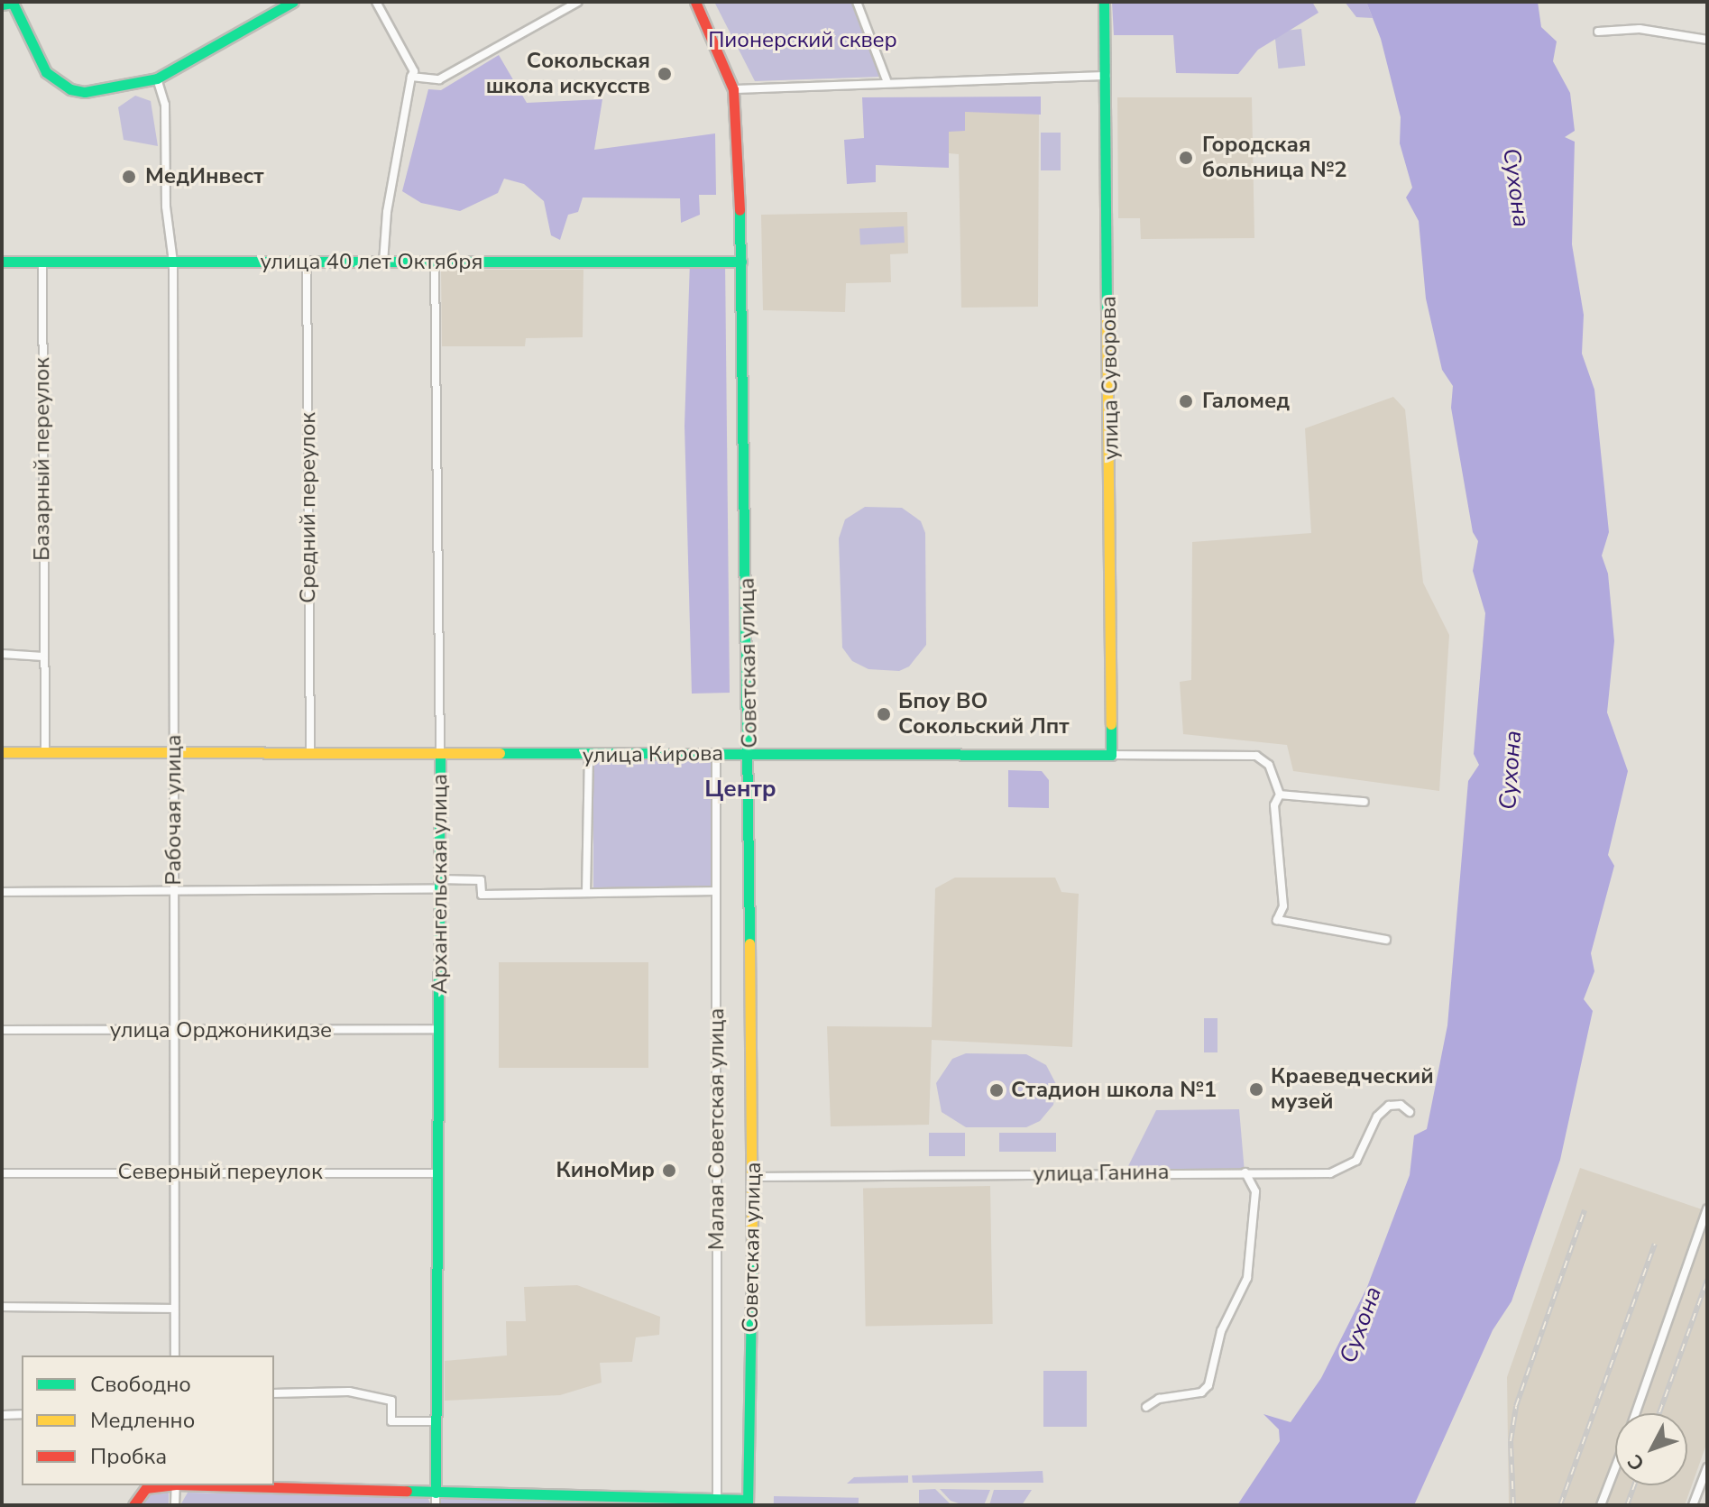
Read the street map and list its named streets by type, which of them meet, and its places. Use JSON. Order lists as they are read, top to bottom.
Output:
{
  "streets": {
    "street": [
      "улица 40 лет Октября",
      "улица Суворова",
      "Базарный переулок",
      "Средний переулок",
      "Советская улица",
      "улица Кирова",
      "Рабочая улица",
      "Архангельская улица",
      "улица Орджоникидзе",
      "Малая Советская улица",
      "Северный переулок",
      "улица Ганина"
    ]
  },
  "crossings": [
    ["улица 40 лет Октября", "Базарный переулок"],
    ["улица 40 лет Октября", "Средний переулок"],
    ["улица 40 лет Октября", "Советская улица"],
    ["улица 40 лет Октября", "Рабочая улица"],
    ["улица 40 лет Октября", "Архангельская улица"],
    ["улица Суворова", "улица Кирова"],
    ["Базарный переулок", "улица Кирова"],
    ["Средний переулок", "улица Кирова"],
    ["Советская улица", "улица Кирова"],
    ["Советская улица", "улица Ганина"],
    ["улица Кирова", "Рабочая улица"],
    ["улица Кирова", "Архангельская улица"],
    ["улица Кирова", "Малая Советская улица"],
    ["Рабочая улица", "улица Орджоникидзе"],
    ["Рабочая улица", "Северный переулок"],
    ["Архангельская улица", "улица Орджоникидзе"],
    ["Архангельская улица", "Северный переулок"]
  ],
  "districts": ["Центр"],
  "water": ["Сухона"],
  "parks": ["Пионерский сквер"],
  "places": [
    "Сокольская школа искусств",
    "Городская больница №2",
    "МедИнвест",
    "Галомед",
    "Бпоу ВО Сокольский Лпт",
    "Краеведческий музей",
    "Стадион школа №1",
    "КиноМир"
  ],
  "legend": ["Свободно", "Медленно", "Пробка"],
  "north": "bottom left"
}
